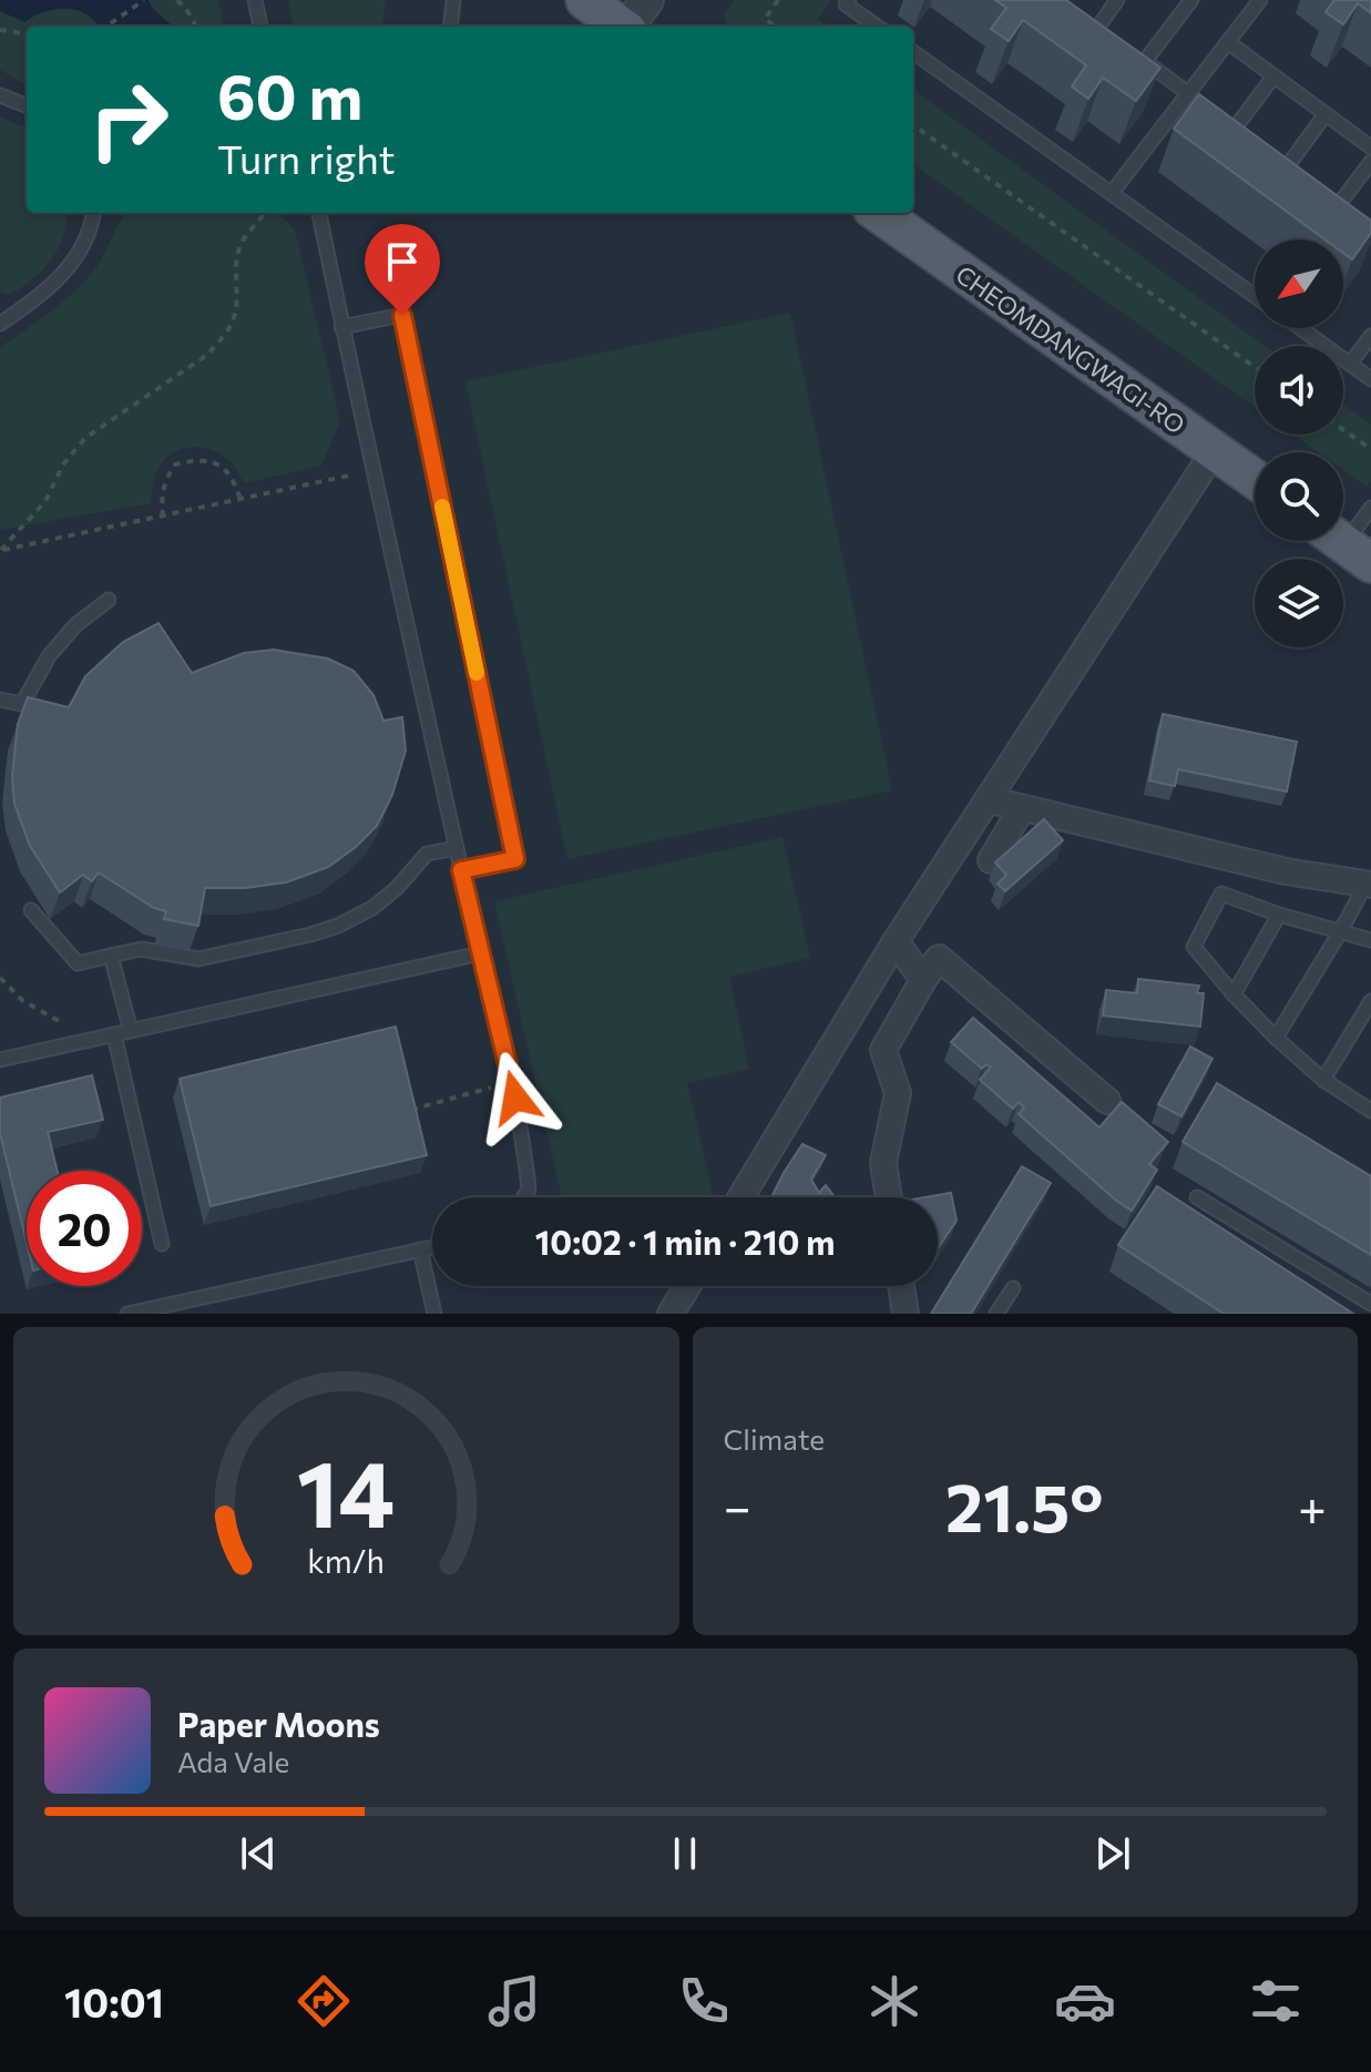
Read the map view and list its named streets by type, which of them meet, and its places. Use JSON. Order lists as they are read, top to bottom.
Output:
{
  "streets": {
    "main road": ["CHEOMDANGWAGI-RO"]
  },
  "north": "bottom left",
  "page": {
    "turn": ["60 m", "Turn right"],
    "limit": "20",
    "trip": "10:02 · 1 min · 210 m",
    "tile": "Climate",
    "heat": ["−", "21.5°", "+"],
    "song": ["Paper Moons", "Ada Vale"],
    "tabs": "10:01",
    "gauge": ["14", "km/h"]
  }
}
